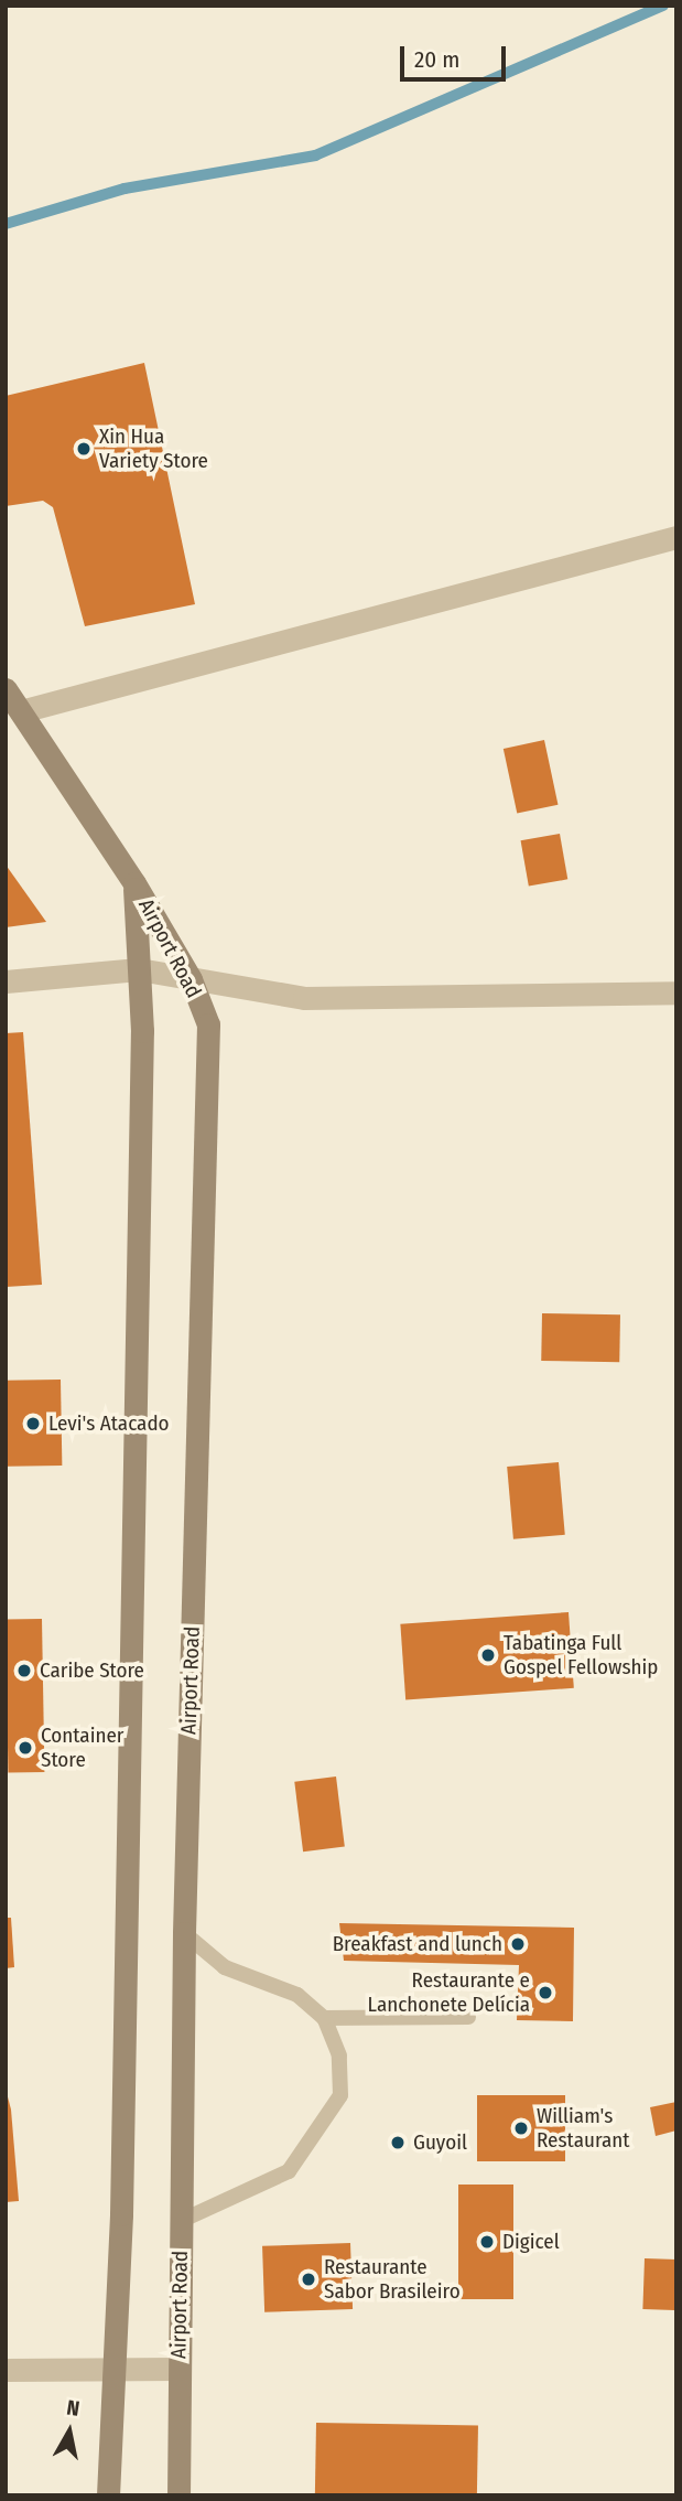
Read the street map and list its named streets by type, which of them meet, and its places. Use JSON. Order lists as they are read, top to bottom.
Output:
{
  "streets": {
    "street": ["Airport Road"]
  },
  "places": [
    "Xin Hua Variety Store",
    "Levi's Atacado",
    "Tabatinga Full Gospel Fellowship",
    "Caribe Store",
    "Container Store",
    "Breakfast and lunch",
    "Restaurante e Lanchonete Delícia",
    "William's Restaurant",
    "Guyoil",
    "Digicel",
    "Restaurante Sabor Brasileiro"
  ],
  "scale_bar": "20 m",
  "north": "top"
}
